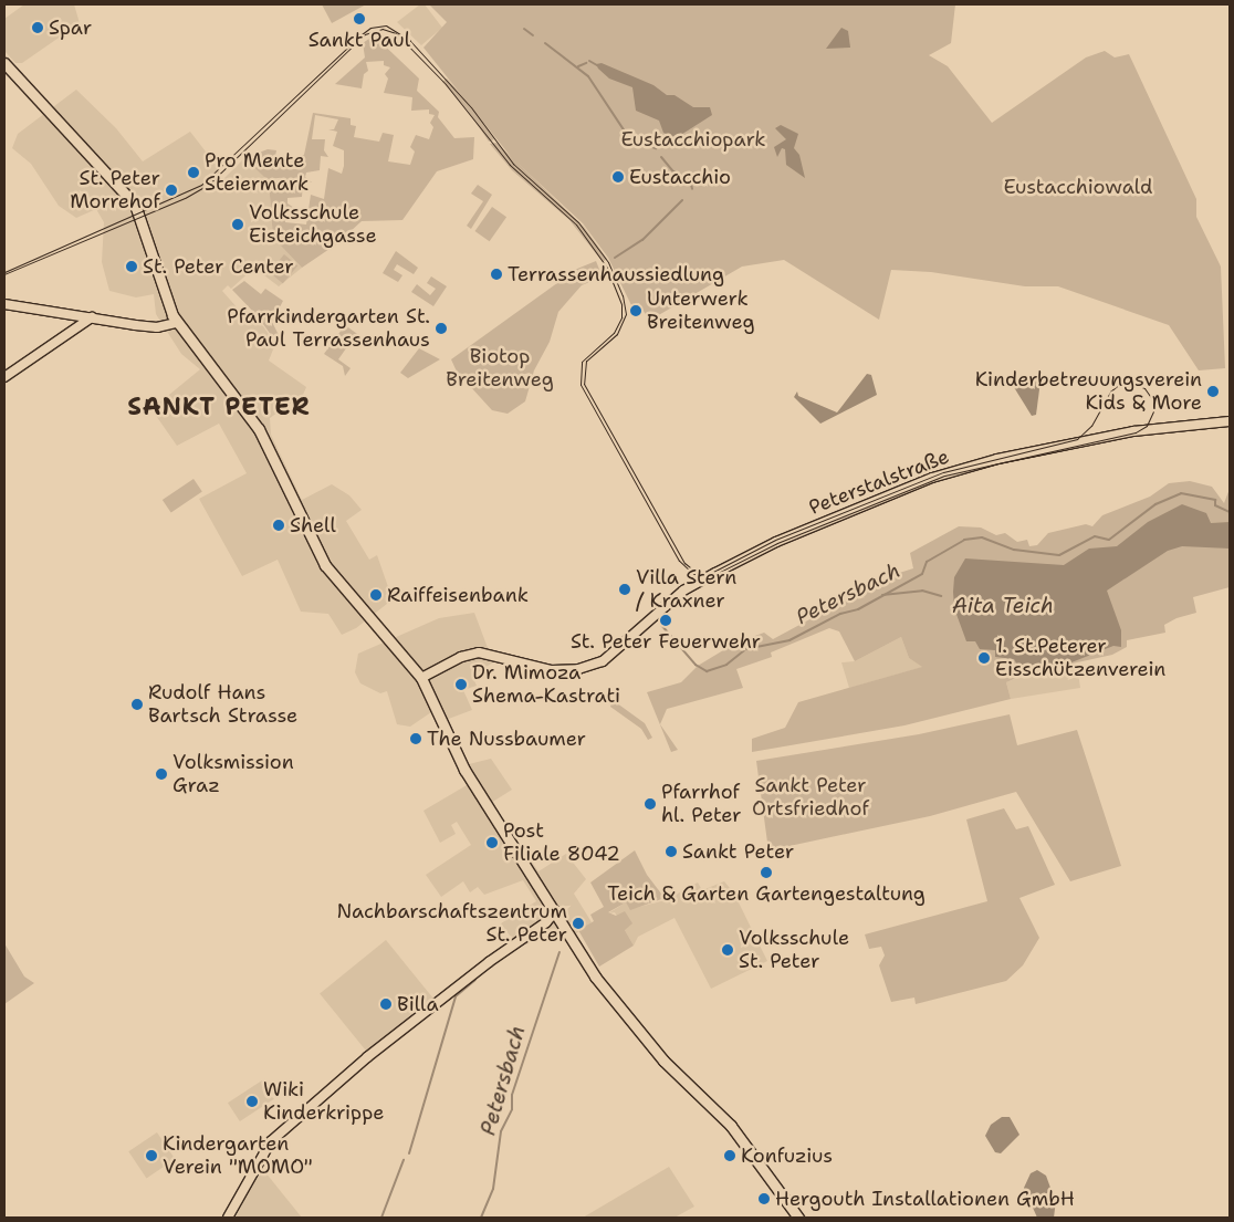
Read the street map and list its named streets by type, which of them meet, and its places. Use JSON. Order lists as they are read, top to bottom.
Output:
{
  "streets": {
    "street": ["Peterstalstraße"]
  },
  "districts": ["SANKT PETER"],
  "water": ["Petersbach", "Aita Teich"],
  "parks": [
    "Eustacchiopark",
    "Eustacchiowald",
    "Biotop Breitenweg",
    "Sankt Peter Ortsfriedhof"
  ],
  "places": [
    "Sankt Paul",
    "Spar",
    "Pro Mente Steiermark",
    "Eustacchio",
    "St. Peter Morrehof",
    "Volksschule Eisteichgasse",
    "St. Peter Center",
    "Terrassenhaussiedlung",
    "Unterwerk Breitenweg",
    "Pfarrkindergarten St. Paul Terrassenhaus",
    "Kinderbetreuungsverein Kids & More",
    "Shell",
    "Villa Stern / Kraxner",
    "Raiffeisenbank",
    "St. Peter Feuerwehr",
    "1. St.Peterer Eisschützenverein",
    "Dr. Mimoza Shema-Kastrati",
    "Rudolf Hans Bartsch Strasse",
    "The Nussbaumer",
    "Volksmission Graz",
    "Pfarrhof hl. Peter",
    "Post Filiale 8042",
    "Sankt Peter",
    "Teich & Garten Gartengestaltung",
    "Nachbarschaftszentrum St. Peter",
    "Volksschule St. Peter",
    "Billa",
    "Wiki Kinderkrippe",
    "Kindergarten Verein \"MOMO\"",
    "Konfuzius",
    "Hergouth Installationen GmbH"
  ]
}
